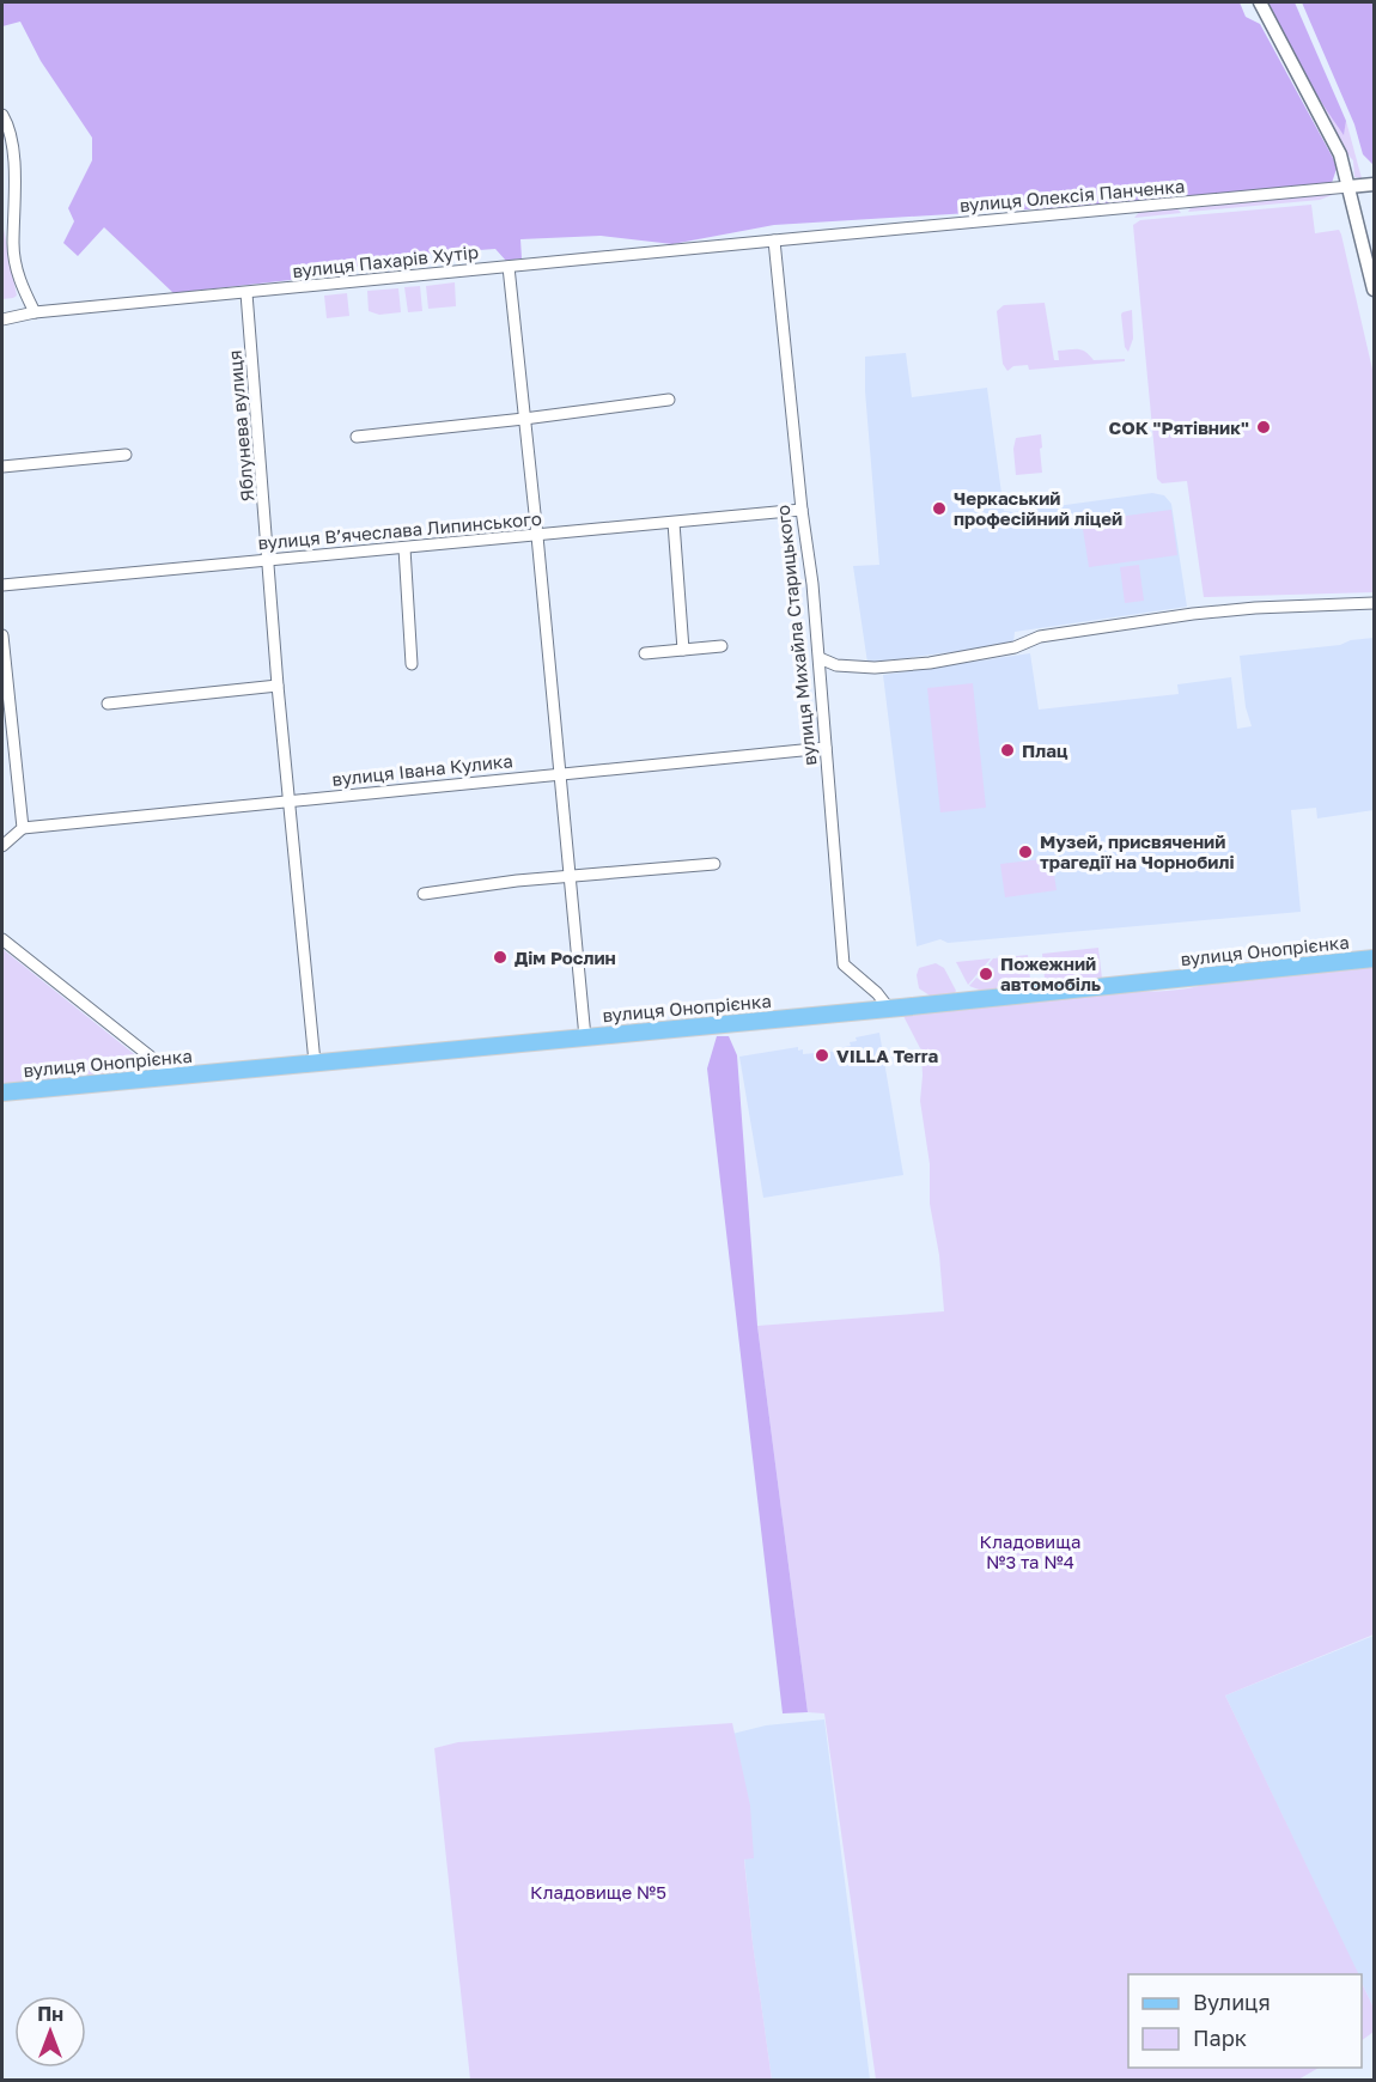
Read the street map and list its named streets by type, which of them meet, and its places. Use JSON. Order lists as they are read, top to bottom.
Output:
{
  "streets": {
    "main road": ["вулиця Онопрієнка"],
    "street": [
      "вулиця Олексія Панченка",
      "вулиця Пахарів Хутір",
      "Яблунева вулиця",
      "вулиця Вʼячеслава Липинського",
      "вулиця Михайла Старицького",
      "вулиця Івана Кулика"
    ]
  },
  "crossings": [
    ["вулиця Олексія Панченка", "вулиця Пахарів Хутір"],
    ["вулиця Олексія Панченка", "вулиця Михайла Старицького"],
    ["вулиця Пахарів Хутір", "Яблунева вулиця"],
    ["вулиця Пахарів Хутір", "вулиця Михайла Старицького"],
    ["Яблунева вулиця", "вулиця Вʼячеслава Липинського"],
    ["Яблунева вулиця", "вулиця Івана Кулика"],
    ["Яблунева вулиця", "вулиця Онопрієнка"],
    ["вулиця Вʼячеслава Липинського", "вулиця Михайла Старицького"],
    ["вулиця Михайла Старицького", "вулиця Івана Кулика"],
    ["вулиця Михайла Старицького", "вулиця Онопрієнка"]
  ],
  "parks": ["Кладовища №3 та №4", "Кладовище №5"],
  "places": [
    "СОК \"Рятівник\"",
    "Черкаський професійний ліцей",
    "Плац",
    "Музей, присвячений трагедії на Чорнобилі",
    "Дім Рослин",
    "Пожежний автомобіль",
    "VILLA Terra"
  ],
  "legend": ["Вулиця", "Парк"],
  "north": "top"
}
